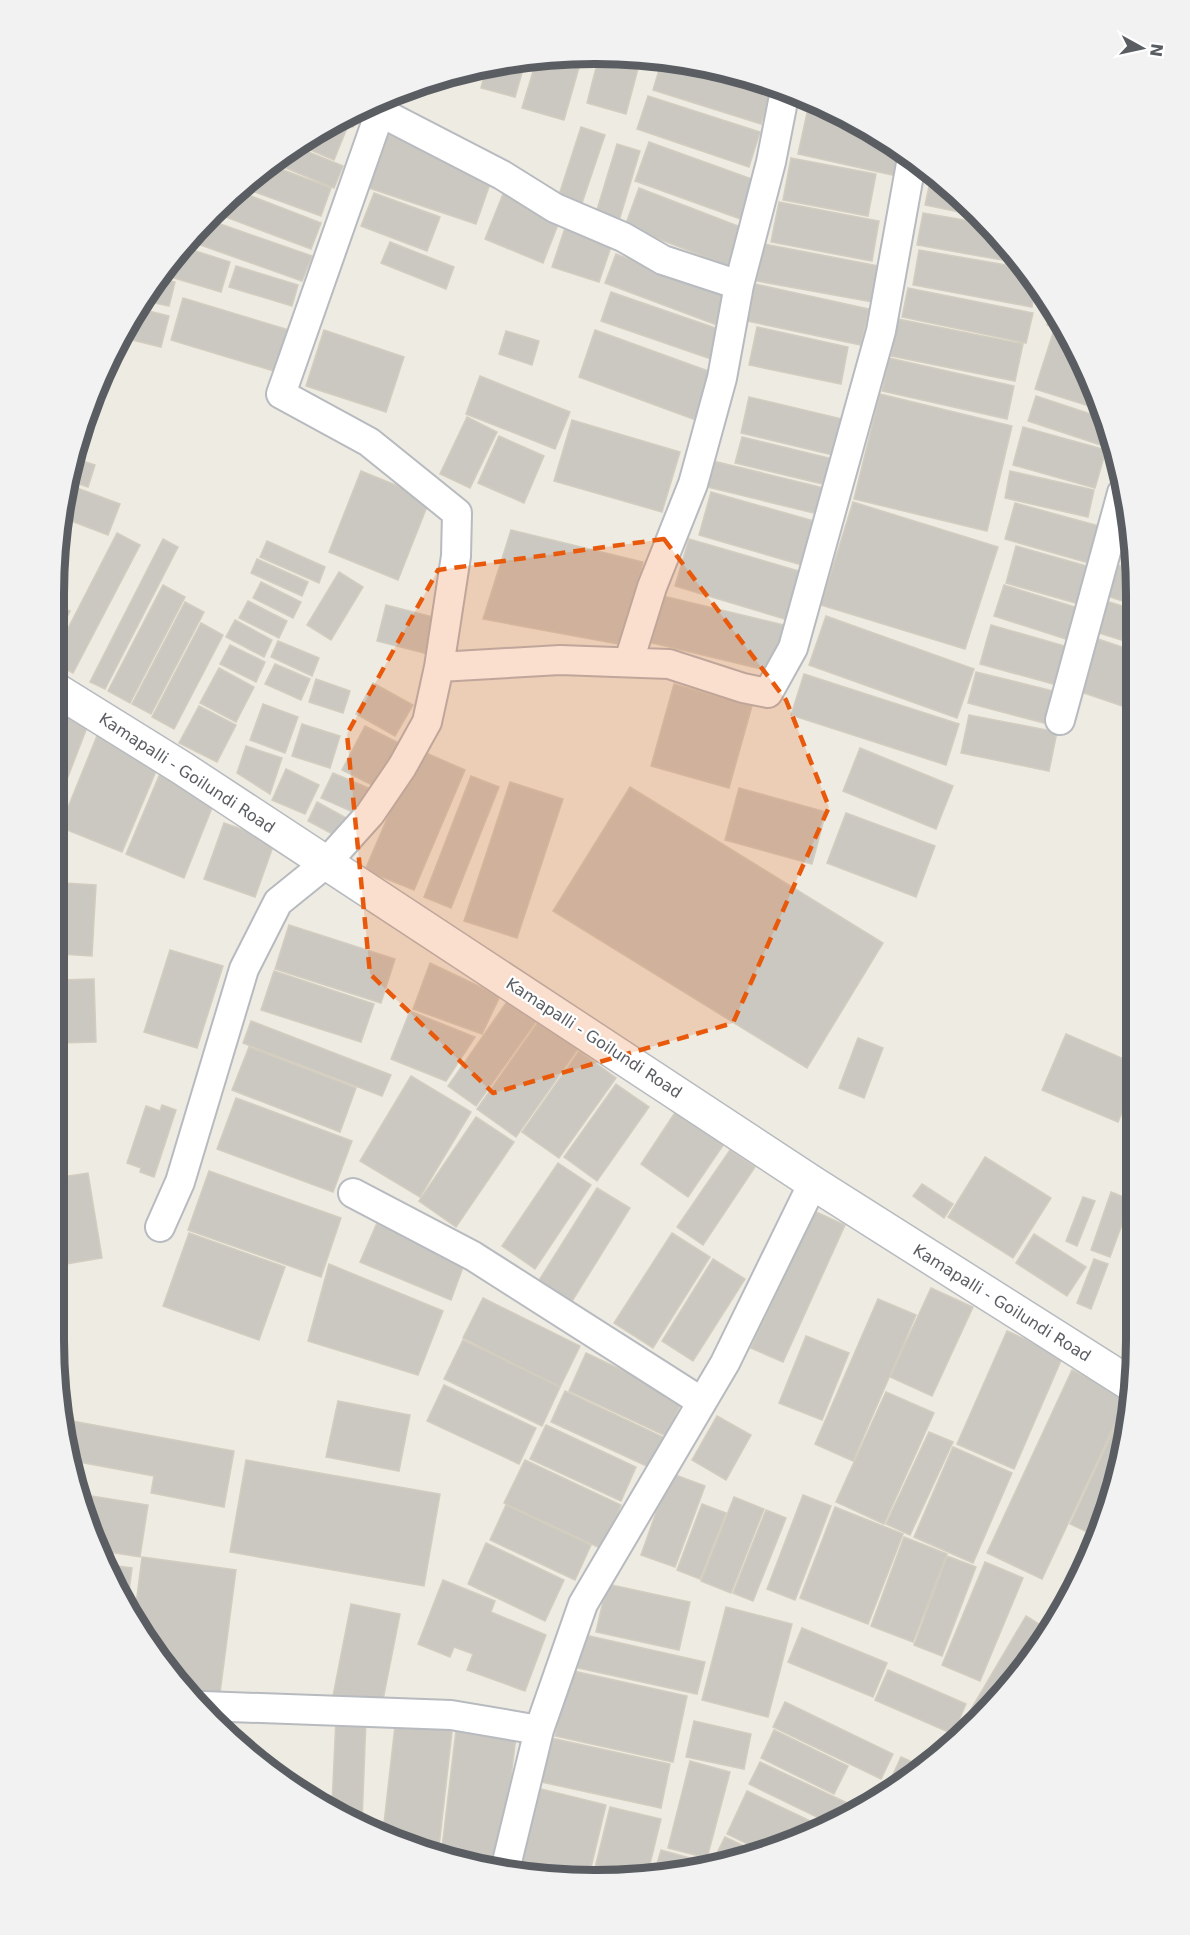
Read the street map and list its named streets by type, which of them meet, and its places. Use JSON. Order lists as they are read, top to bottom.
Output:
{
  "streets": {
    "street": ["Kamapalli - Goilundi Road"]
  },
  "north": "right"
}
